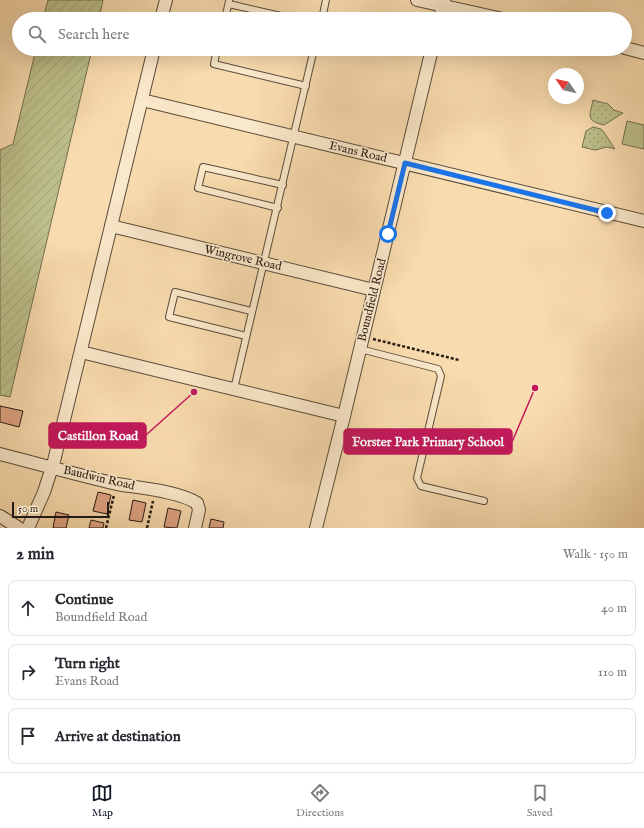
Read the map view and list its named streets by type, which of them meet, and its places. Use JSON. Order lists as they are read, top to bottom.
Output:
{
  "streets": {
    "street": [
      "Evans Road",
      "Wingrove Road",
      "Boundfield Road",
      "Baudwin Road"
    ]
  },
  "crossings": [
    ["Evans Road", "Boundfield Road"],
    ["Wingrove Road", "Boundfield Road"]
  ],
  "places": ["Forster Park Primary School", "Castillon Road"],
  "scale_bar": "50 m",
  "north": "top left",
  "page": {
    "search": "Search here",
    "scale": "50 m",
    "heading": ["2 min", "Walk · 150 m"],
    "list": [
      ["Continue", "Boundfield Road", "40 m"],
      ["Turn right", "Evans Road", "110 m"],
      "Arrive at destination"
    ],
    "nav": ["Map", "Directions", "Saved"]
  }
}
